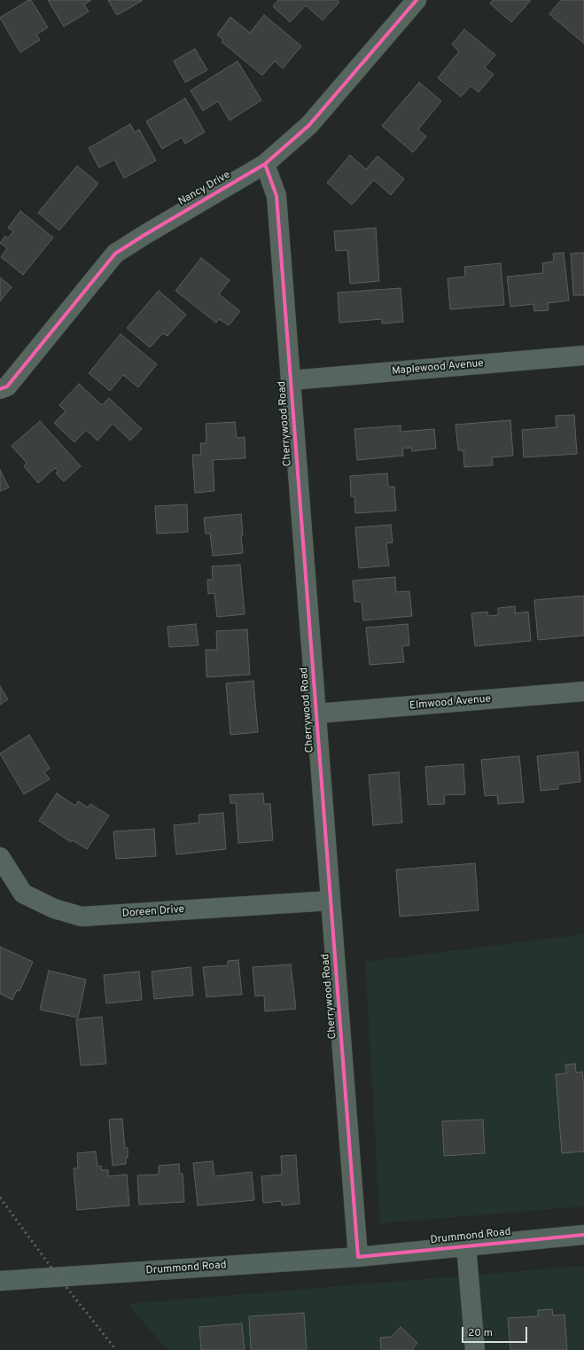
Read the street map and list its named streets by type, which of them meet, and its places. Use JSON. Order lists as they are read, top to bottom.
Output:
{
  "streets": {
    "main road": ["Drummond Road"],
    "street": [
      "Nancy Drive",
      "Maplewood Avenue",
      "Cherrywood Road",
      "Elmwood Avenue",
      "Doreen Drive"
    ]
  },
  "crossings": [
    ["Nancy Drive", "Cherrywood Road"],
    ["Maplewood Avenue", "Cherrywood Road"],
    ["Cherrywood Road", "Elmwood Avenue"],
    ["Cherrywood Road", "Doreen Drive"],
    ["Cherrywood Road", "Drummond Road"]
  ],
  "scale_bar": "20 m"
}
